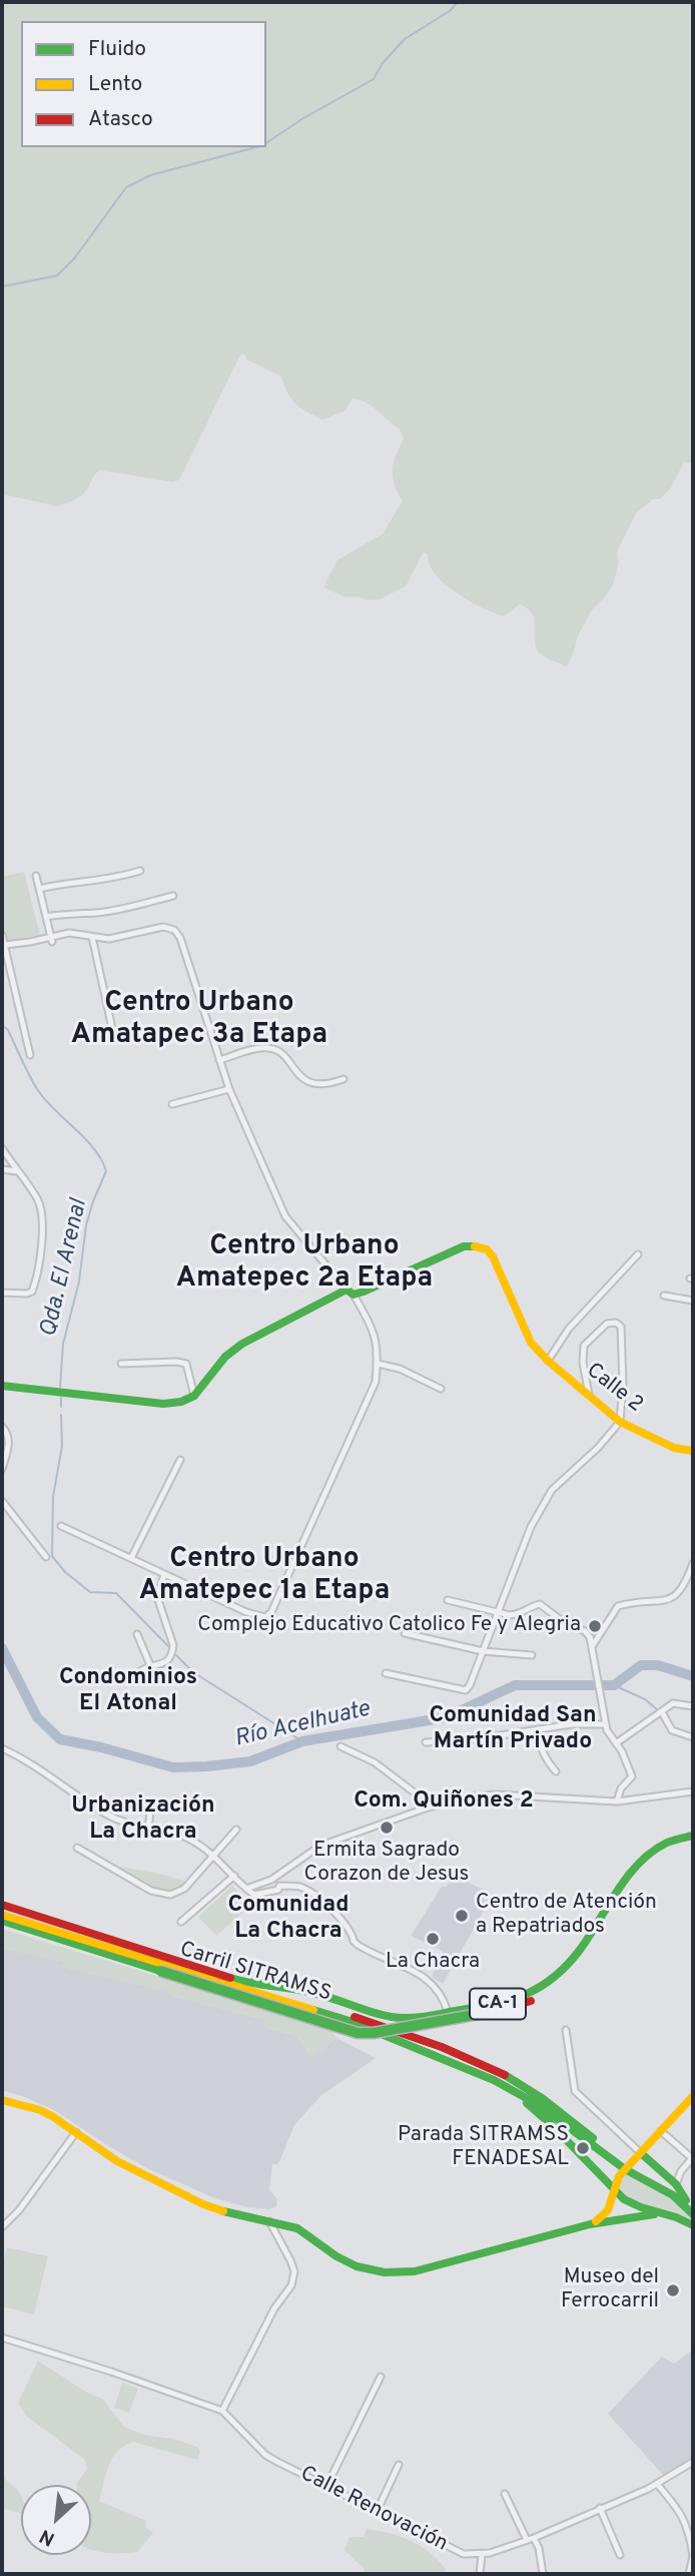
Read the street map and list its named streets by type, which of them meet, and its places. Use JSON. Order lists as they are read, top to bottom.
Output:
{
  "streets": {
    "main road": ["Calle 2", "Carril SITRAMSS", "CA-1"],
    "street": ["Calle Renovación"]
  },
  "districts": [
    "Centro Urbano Amatapec 3a Etapa",
    "Centro Urbano Amatepec 2a Etapa",
    "Centro Urbano Amatepec 1a Etapa",
    "Condominios El Atonal",
    "Comunidad San Martín Privado",
    "Com. Quiñones 2",
    "Urbanización La Chacra",
    "Comunidad La Chacra"
  ],
  "water": ["Qda. El Arenal", "Río Acelhuate"],
  "places": [
    "Complejo Educativo Catolico Fe y Alegria",
    "Ermita Sagrado Corazon de Jesus",
    "Centro de Atención a Repatriados",
    "La Chacra",
    "Parada SITRAMSS FENADESAL",
    "Museo del Ferrocarril"
  ],
  "legend": ["Fluido", "Lento", "Atasco"],
  "north": "bottom left"
}
